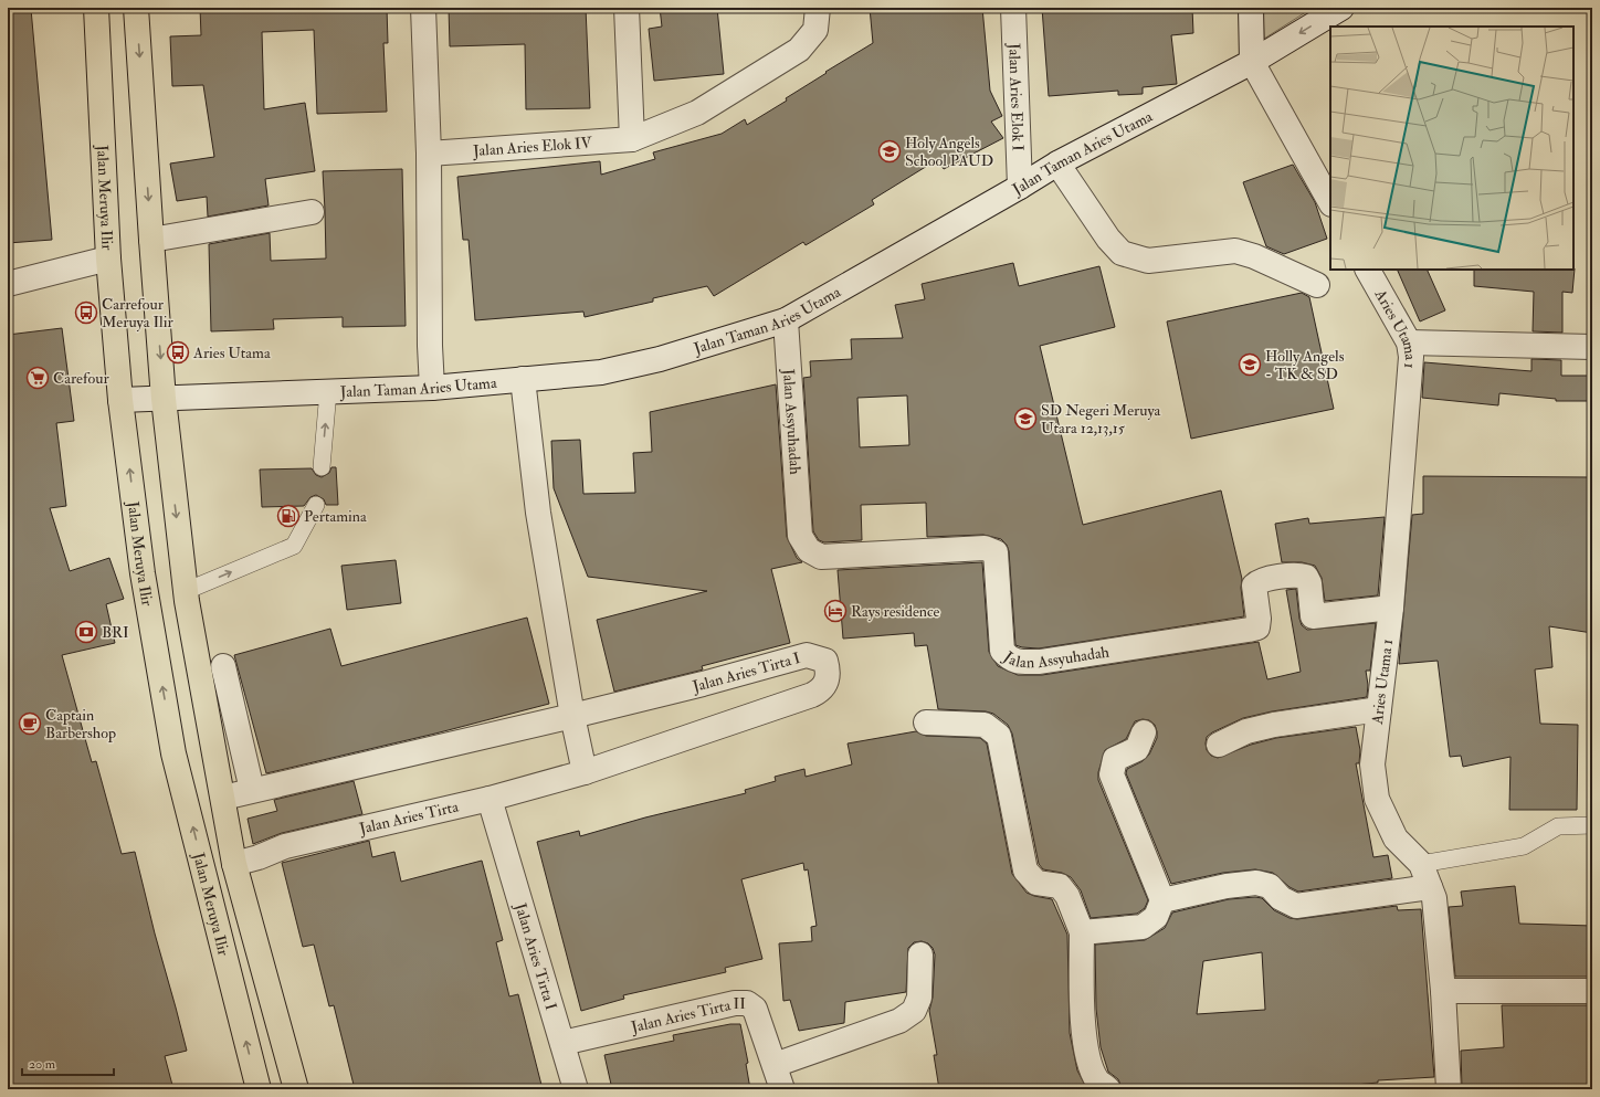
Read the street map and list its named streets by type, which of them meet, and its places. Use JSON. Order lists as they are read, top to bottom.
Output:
{
  "streets": {
    "main road": ["Jalan Meruya Ilir"],
    "street": [
      "Jalan Aries Elok I",
      "Jalan Aries Elok IV",
      "Jalan Taman Aries Utama",
      "Aries Utama 1",
      "Jalan Assyuhadah",
      "Jalan Aries Tirta I",
      "Jalan Aries Tirta",
      "Jalan Aries Tirta II"
    ]
  },
  "crossings": [
    ["Jalan Aries Elok I", "Jalan Taman Aries Utama"],
    ["Jalan Taman Aries Utama", "Jalan Meruya Ilir"],
    ["Jalan Taman Aries Utama", "Jalan Assyuhadah"],
    ["Jalan Meruya Ilir", "Jalan Aries Tirta"],
    ["Aries Utama 1", "Jalan Assyuhadah"],
    ["Jalan Aries Tirta I", "Jalan Aries Tirta"],
    ["Jalan Aries Tirta I", "Jalan Aries Tirta II"]
  ],
  "places": {
    "school or university": ["Holy Angels School PAUD", "Holly Angels - TK & SD", "SD Negeri Meruya Utara 12,13,15"],
    "bus stop": ["Carrefour Meruya Ilir", "Aries Utama"],
    "supermarket": ["Carefour"],
    "fuel station": ["Pertamina"],
    "hotel": ["Rays residence"],
    "bank": ["BRI"],
    "cafe": ["Captain Barbershop"]
  },
  "scale_bar": "20 m"
}
